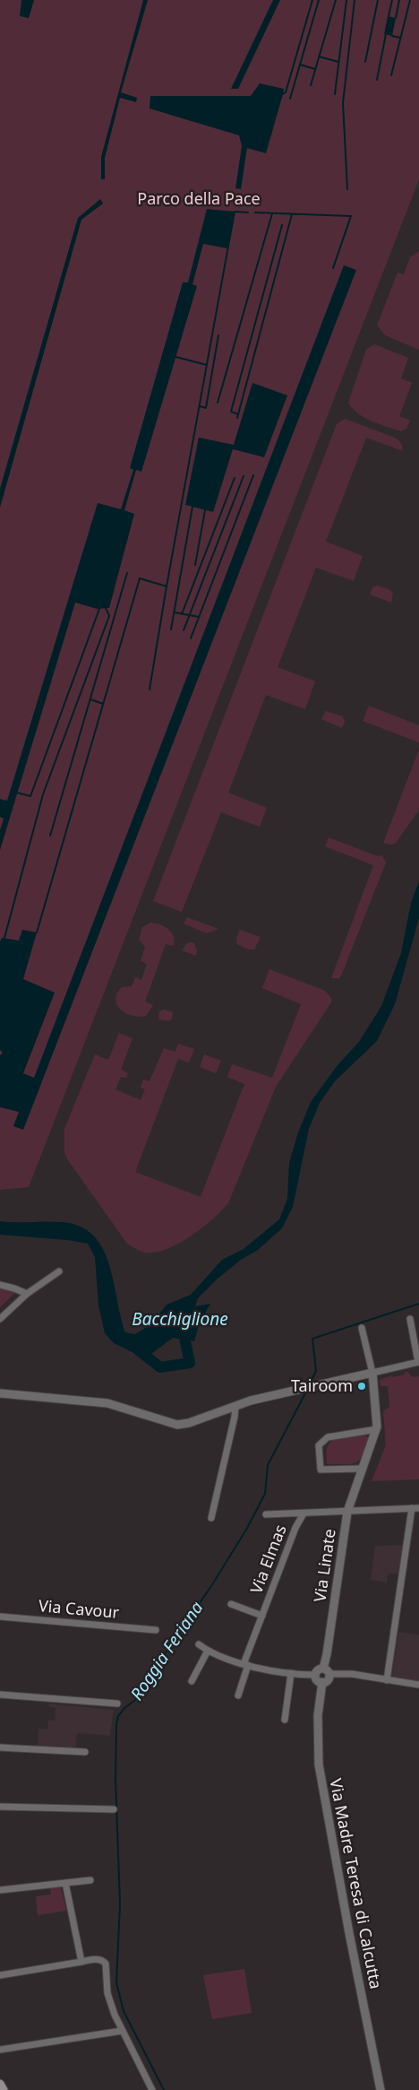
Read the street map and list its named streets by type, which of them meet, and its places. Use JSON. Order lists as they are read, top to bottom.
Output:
{
  "streets": {
    "street": [
      "Via Elmas",
      "Via Linate",
      "Via Cavour",
      "Via Madre Teresa di Calcutta"
    ]
  },
  "crossings": [
    ["Via Elmas", "Via Linate"],
    ["Via Linate", "Via Madre Teresa di Calcutta"]
  ],
  "water": ["Bacchiglione", "Roggia Feriana"],
  "parks": ["Parco della Pace"],
  "places": ["Tairoom"]
}
